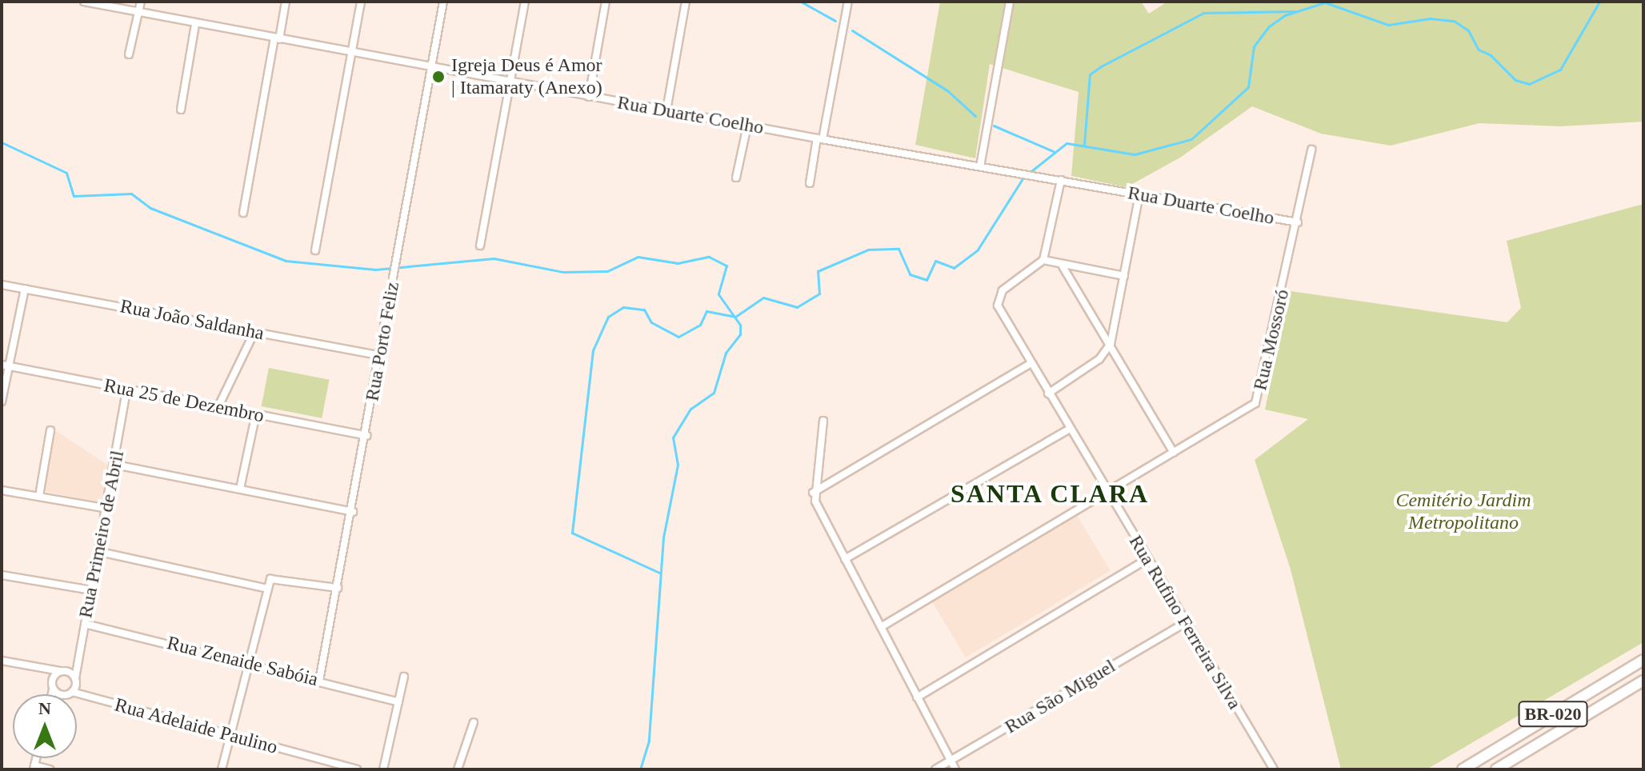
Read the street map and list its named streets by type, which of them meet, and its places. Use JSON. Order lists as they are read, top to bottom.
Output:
{
  "streets": {
    "highway": ["BR-020"],
    "street": [
      "Rua Duarte Coelho",
      "Rua João Saldanha",
      "Rua Mossoró",
      "Rua Porto Feliz",
      "Rua 25 de Dezembro",
      "Rua Primeiro de Abril",
      "Rua Rufino Ferreira Silva",
      "Rua Zenaide Sabóia",
      "Rua São Miguel",
      "Rua Adelaide Paulino"
    ]
  },
  "crossings": [
    ["Rua Duarte Coelho", "Rua Mossoró"],
    ["Rua Duarte Coelho", "Rua Porto Feliz"],
    ["Rua João Saldanha", "Rua Porto Feliz"],
    ["Rua Mossoró", "Rua Rufino Ferreira Silva"],
    ["Rua Porto Feliz", "Rua 25 de Dezembro"],
    ["Rua Porto Feliz", "Rua Zenaide Sabóia"],
    ["Rua 25 de Dezembro", "Rua Primeiro de Abril"],
    ["Rua Primeiro de Abril", "Rua Zenaide Sabóia"],
    ["Rua Primeiro de Abril", "Rua Adelaide Paulino"],
    ["Rua Rufino Ferreira Silva", "Rua São Miguel"]
  ],
  "districts": ["SANTA CLARA"],
  "parks": ["Cemitério Jardim Metropolitano"],
  "places": ["Igreja Deus é Amor | Itamaraty (Anexo)"],
  "north": "top"
}
